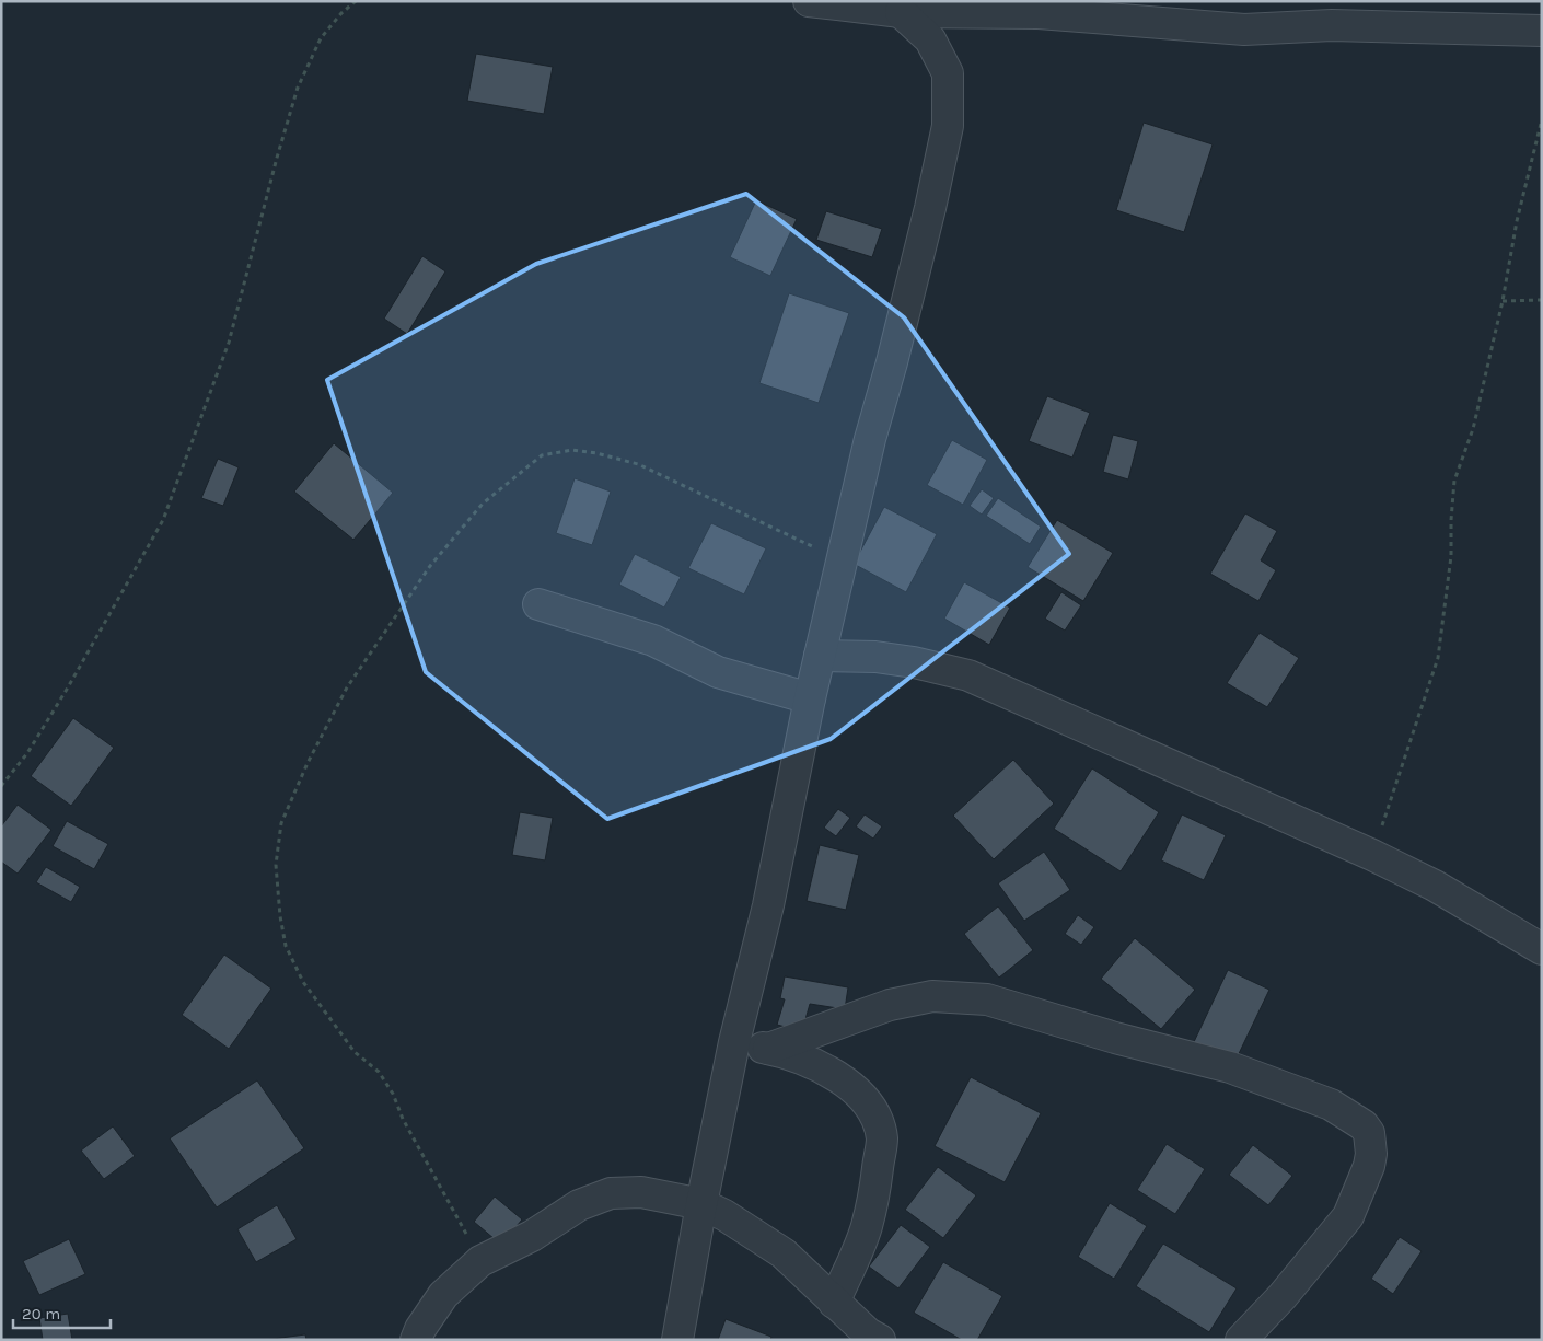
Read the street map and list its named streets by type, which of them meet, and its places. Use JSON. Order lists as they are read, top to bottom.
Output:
{
  "scale_bar": "20 m"
}
